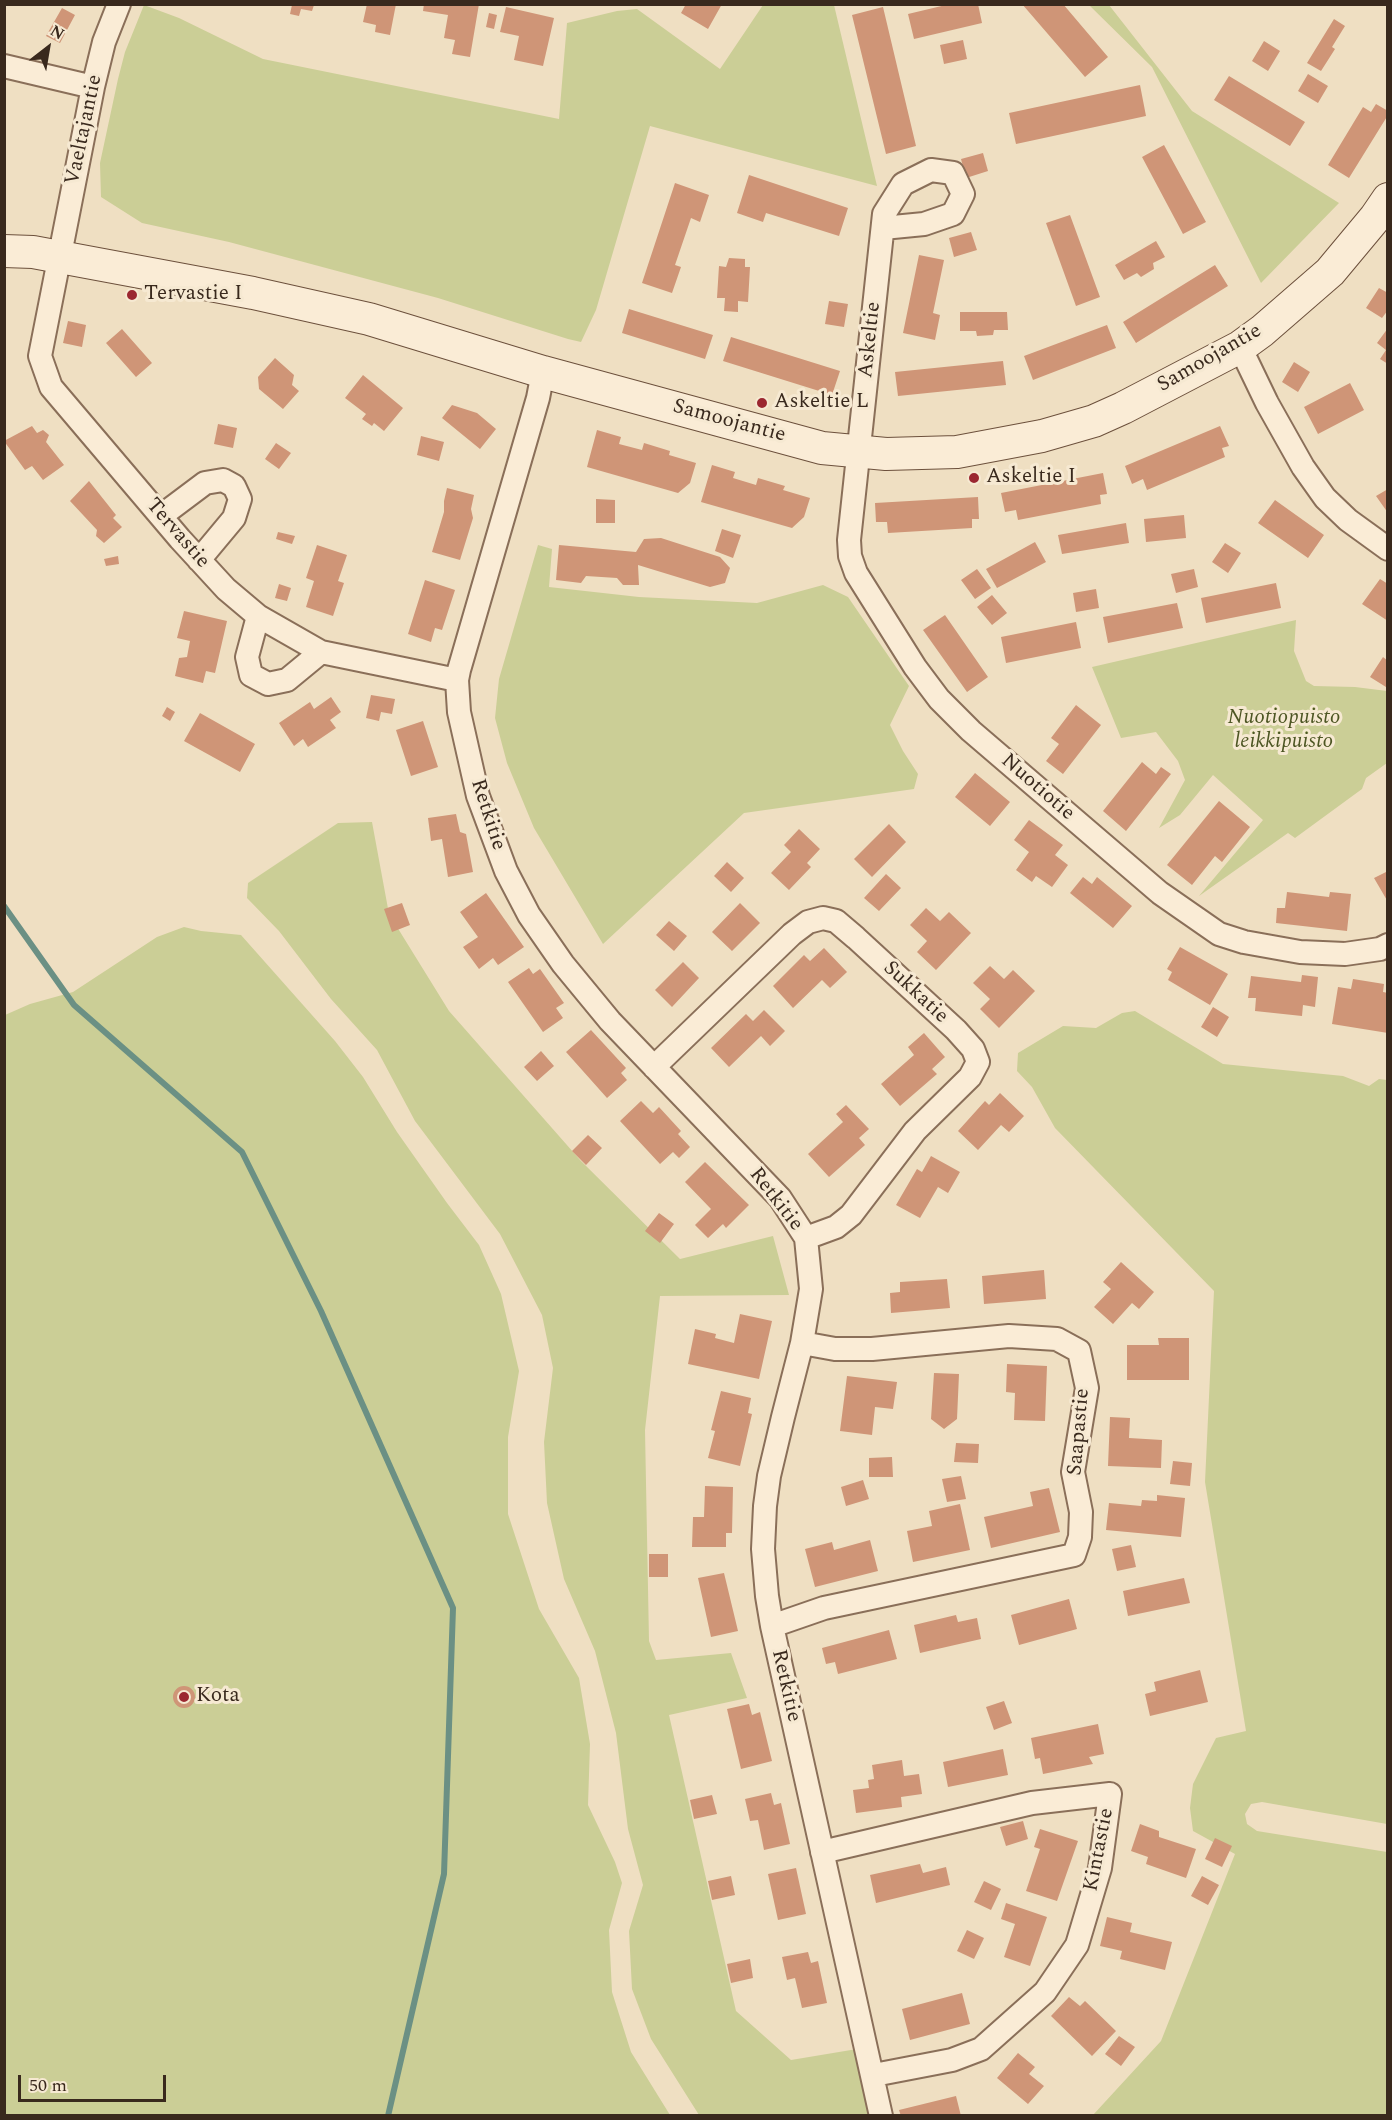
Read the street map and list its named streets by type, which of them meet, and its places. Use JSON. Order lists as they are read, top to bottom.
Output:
{
  "streets": {
    "street": [
      "Vaeltajantie",
      "Askeltie",
      "Samoojantie",
      "Tervastie",
      "Nuotiotie",
      "Retkitie",
      "Sukkatie",
      "Saapastie",
      "Kintastie"
    ]
  },
  "crossings": [
    ["Vaeltajantie", "Samoojantie"],
    ["Vaeltajantie", "Tervastie"],
    ["Askeltie", "Samoojantie"],
    ["Askeltie", "Nuotiotie"],
    ["Samoojantie", "Tervastie"],
    ["Samoojantie", "Nuotiotie"],
    ["Samoojantie", "Retkitie"],
    ["Tervastie", "Retkitie"],
    ["Retkitie", "Sukkatie"],
    ["Retkitie", "Saapastie"],
    ["Retkitie", "Kintastie"]
  ],
  "parks": ["Nuotiopuisto leikkipuisto"],
  "places": [
    "Tervastie I",
    "Askeltie L",
    "Askeltie I",
    "Kota"
  ],
  "scale_bar": "50 m",
  "north": "top right"
}
